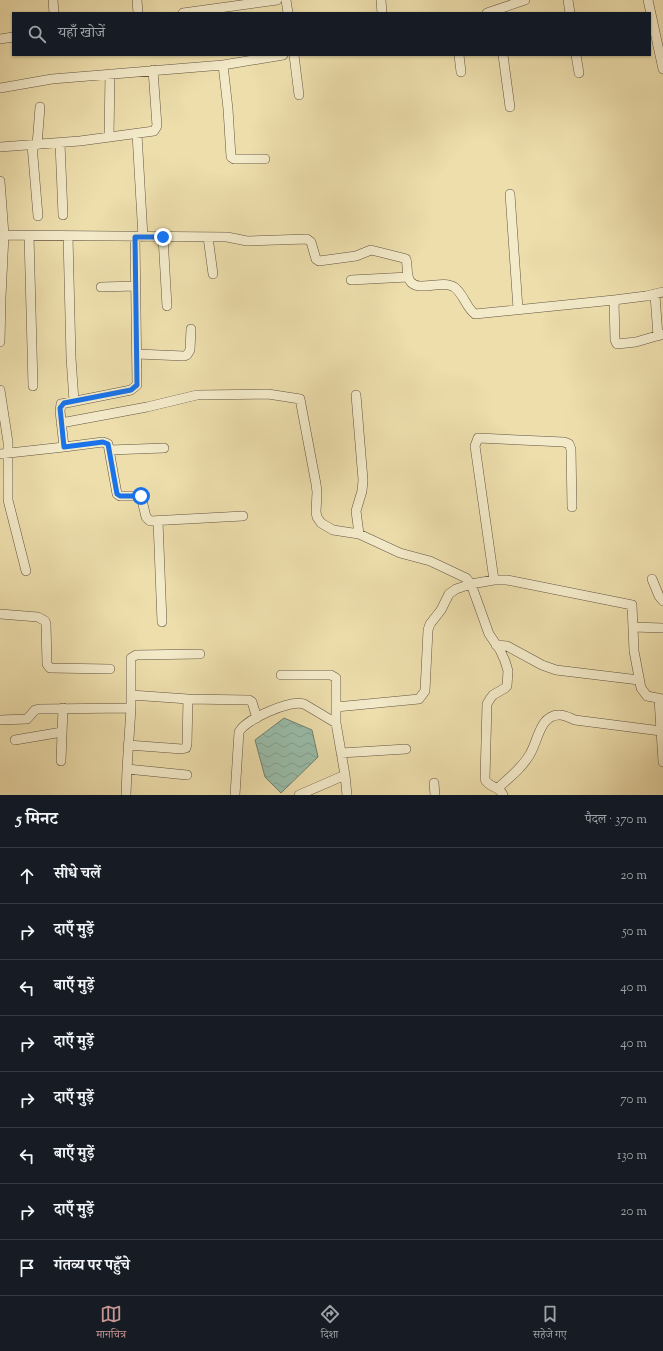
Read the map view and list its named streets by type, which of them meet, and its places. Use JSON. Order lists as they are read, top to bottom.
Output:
{
  "page": {
    "search": "यहाँ खोजें",
    "heading": ["5 मिनट", "पैदल · 370 m"],
    "list": [
      ["सीधे चलें", "20 m"],
      ["दाएँ मुड़ें", "50 m"],
      ["बाएँ मुड़ें", "40 m"],
      ["दाएँ मुड़ें", "40 m"],
      ["दाएँ मुड़ें", "70 m"],
      ["बाएँ मुड़ें", "130 m"],
      ["दाएँ मुड़ें", "20 m"],
      "गंतव्य पर पहुँचे"
    ],
    "nav": ["मानचित्र", "दिशा", "सहेजे गए"]
  }
}
